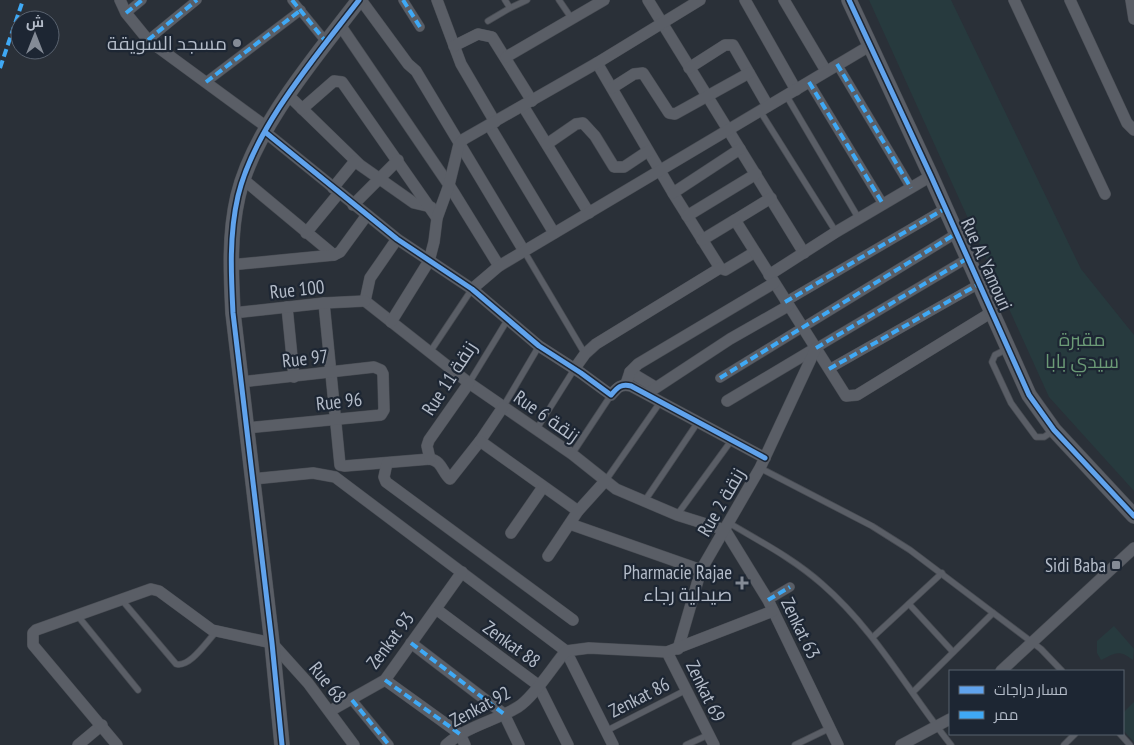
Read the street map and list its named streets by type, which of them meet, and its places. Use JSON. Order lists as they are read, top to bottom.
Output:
{
  "streets": {
    "street": [
      "Rue Al Yamouri",
      "Rue 100",
      "Rue 97",
      "Rue 11 زنقة",
      "Rue 96",
      "Rue 6 زنقة",
      "Rue 2 زنقة",
      "Zenkat 63",
      "Zenkat 93",
      "Zenkat 88",
      "Rue 68",
      "Zenkat 69",
      "Zenkat 92"
    ],
    "lane": ["Zenkat 86"]
  },
  "crossings": [
    ["Rue 100", "Rue 6 زنقة"],
    ["Rue 97", "Rue 96"],
    ["Rue 11 زنقة", "Rue 6 زنقة"],
    ["Rue 6 زنقة", "Rue 2 زنقة"],
    ["Rue 6 زنقة", "Zenkat 63"],
    ["Rue 2 زنقة", "Zenkat 63"],
    ["Rue 2 زنقة", "Zenkat 69"],
    ["Zenkat 93", "Zenkat 88"],
    ["Zenkat 93", "Rue 68"],
    ["Zenkat 88", "Zenkat 92"],
    ["Zenkat 69", "Zenkat 86"]
  ],
  "parks": ["مقبرة سيدي بابا"],
  "places": {
    "other": ["مسجد السويقة"],
    "transit": ["Sidi Baba"],
    "health": ["Pharmacie Rajae صيدلية رجاء"]
  },
  "legend": ["مسار دراجات", "ممر"],
  "north": "top"
}
